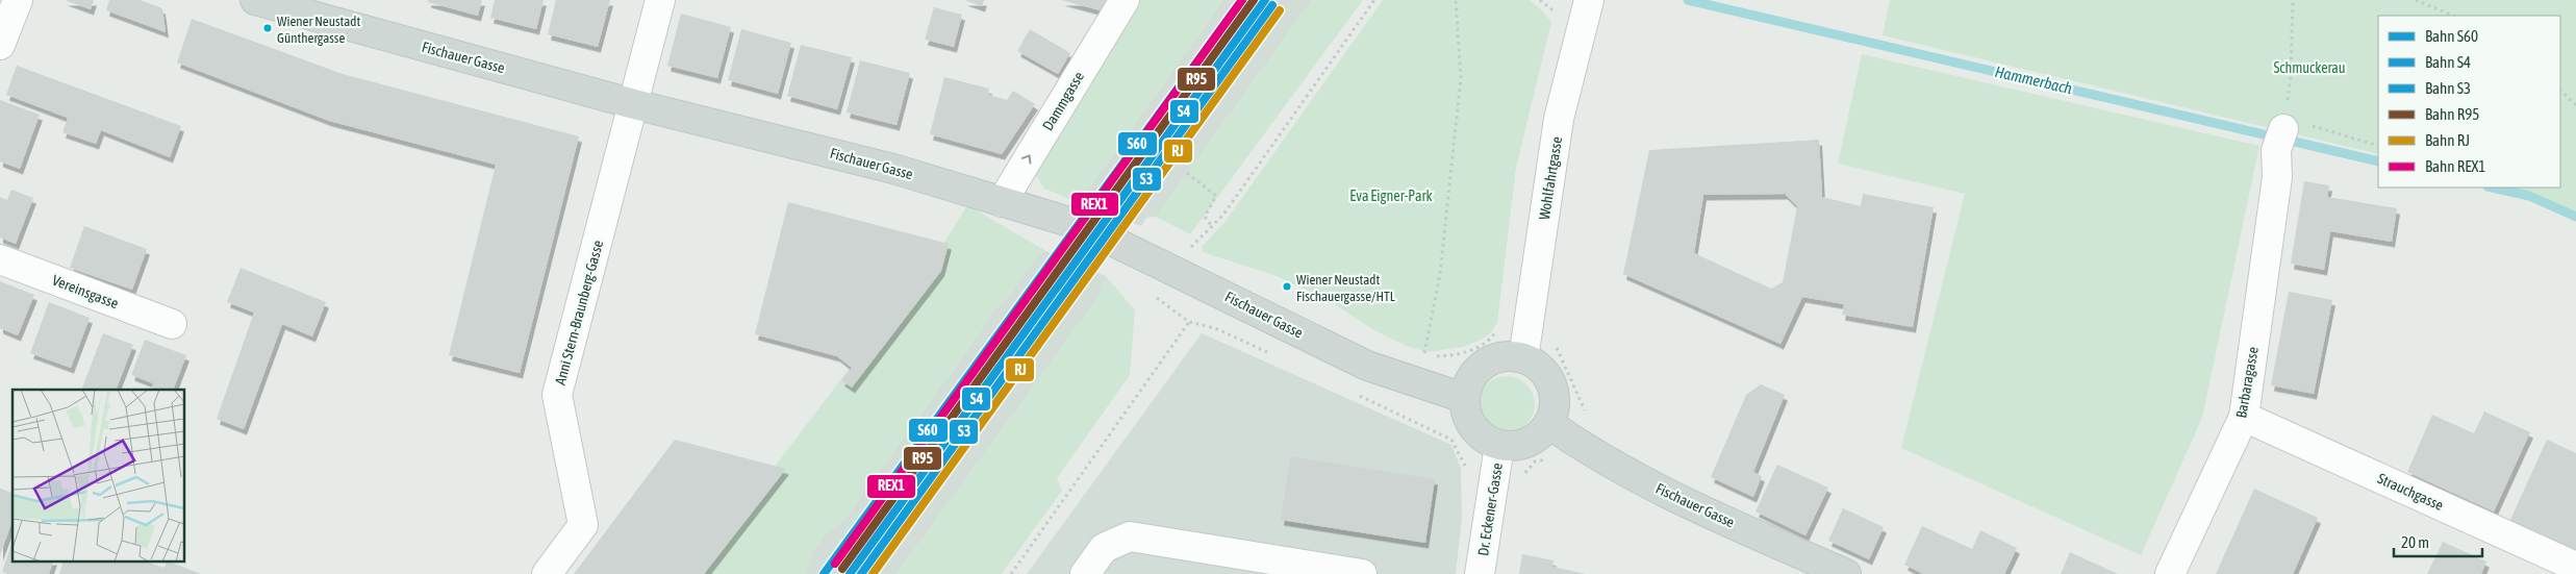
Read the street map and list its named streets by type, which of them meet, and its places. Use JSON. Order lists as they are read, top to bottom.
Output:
{
  "streets": {
    "main road": ["Fischauer Gasse"],
    "street": [
      "Dammgasse",
      "Wohlfahrtgasse",
      "Vereinsgasse",
      "Anni Stern-Braunberg-Gasse",
      "Barbaragasse",
      "Strauchgasse",
      "Dr. Eckener-Gasse"
    ]
  },
  "crossings": [
    ["Fischauer Gasse", "Dammgasse"],
    ["Fischauer Gasse", "Wohlfahrtgasse"],
    ["Fischauer Gasse", "Anni Stern-Braunberg-Gasse"],
    ["Fischauer Gasse", "Dr. Eckener-Gasse"],
    ["Wohlfahrtgasse", "Dr. Eckener-Gasse"],
    ["Barbaragasse", "Strauchgasse"]
  ],
  "one_way": ["Dammgasse"],
  "water": ["Hammerbach"],
  "parks": ["Schmuckerau", "Eva Eigner-Park"],
  "places": ["Wiener Neustadt Günthergasse", "Wiener Neustadt Fischauergasse/HTL"],
  "lines": [
    "rail line S60",
    "rail line S4",
    "rail line R95",
    "rail line REX1",
    "rail line S3",
    "rail line RJ"
  ],
  "legend": [
    "Bahn S60",
    "Bahn S4",
    "Bahn S3",
    "Bahn R95",
    "Bahn RJ",
    "Bahn REX1"
  ],
  "scale_bar": "20 m"
}
